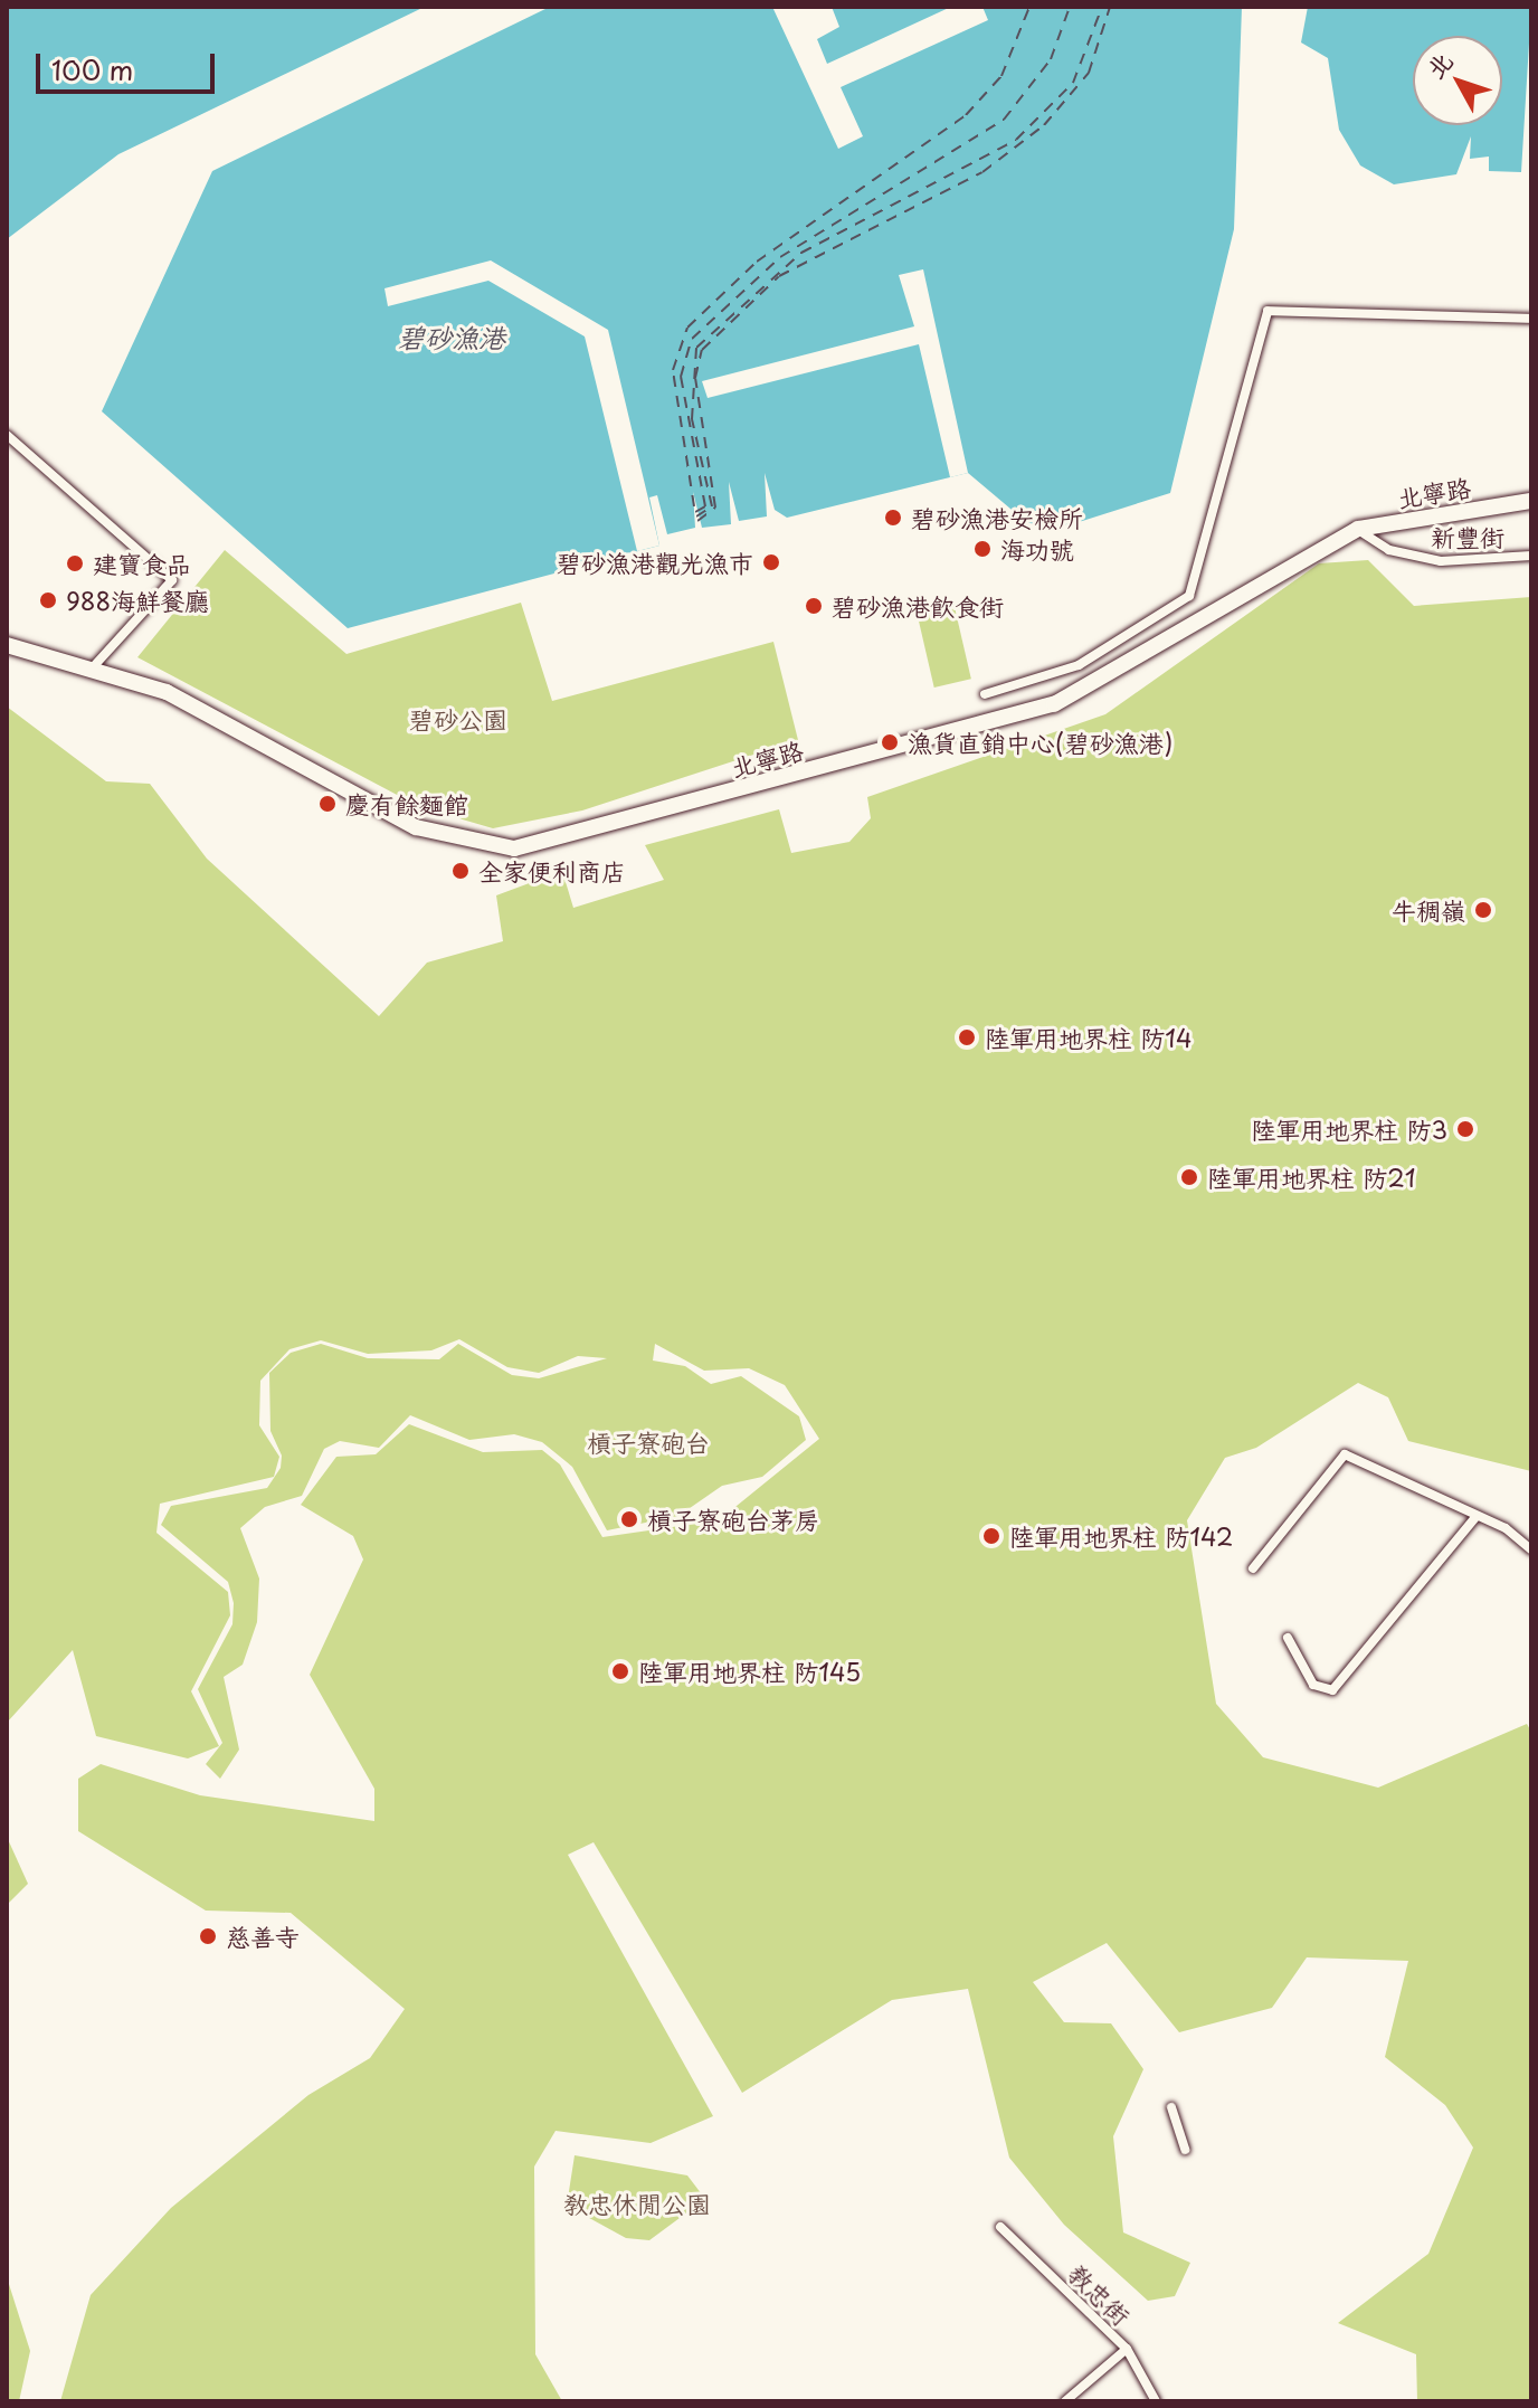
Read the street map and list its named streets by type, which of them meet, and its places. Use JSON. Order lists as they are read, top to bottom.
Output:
{
  "streets": {
    "main road": ["北寧路"],
    "street": ["新豐街", "教忠街"]
  },
  "crossings": [
    ["北寧路", "新豐街"]
  ],
  "water": ["碧砂漁港"],
  "parks": ["碧砂公園", "槓子寮砲台", "教忠休閒公園"],
  "places": [
    "碧砂漁港安檢所",
    "海功號",
    "碧砂漁港觀光漁市",
    "建寶食品",
    "988海鮮餐廳",
    "碧砂漁港飲食街",
    "漁貨直銷中心(碧砂漁港)",
    "慶有餘麵館",
    "全家便利商店",
    "牛稠嶺",
    "陸軍用地界柱 防14",
    "陸軍用地界柱 防3",
    "陸軍用地界柱 防21",
    "槓子寮砲台茅房",
    "陸軍用地界柱 防142",
    "陸軍用地界柱 防145",
    "慈善寺"
  ],
  "scale_bar": "100 m",
  "north": "top left"
}
